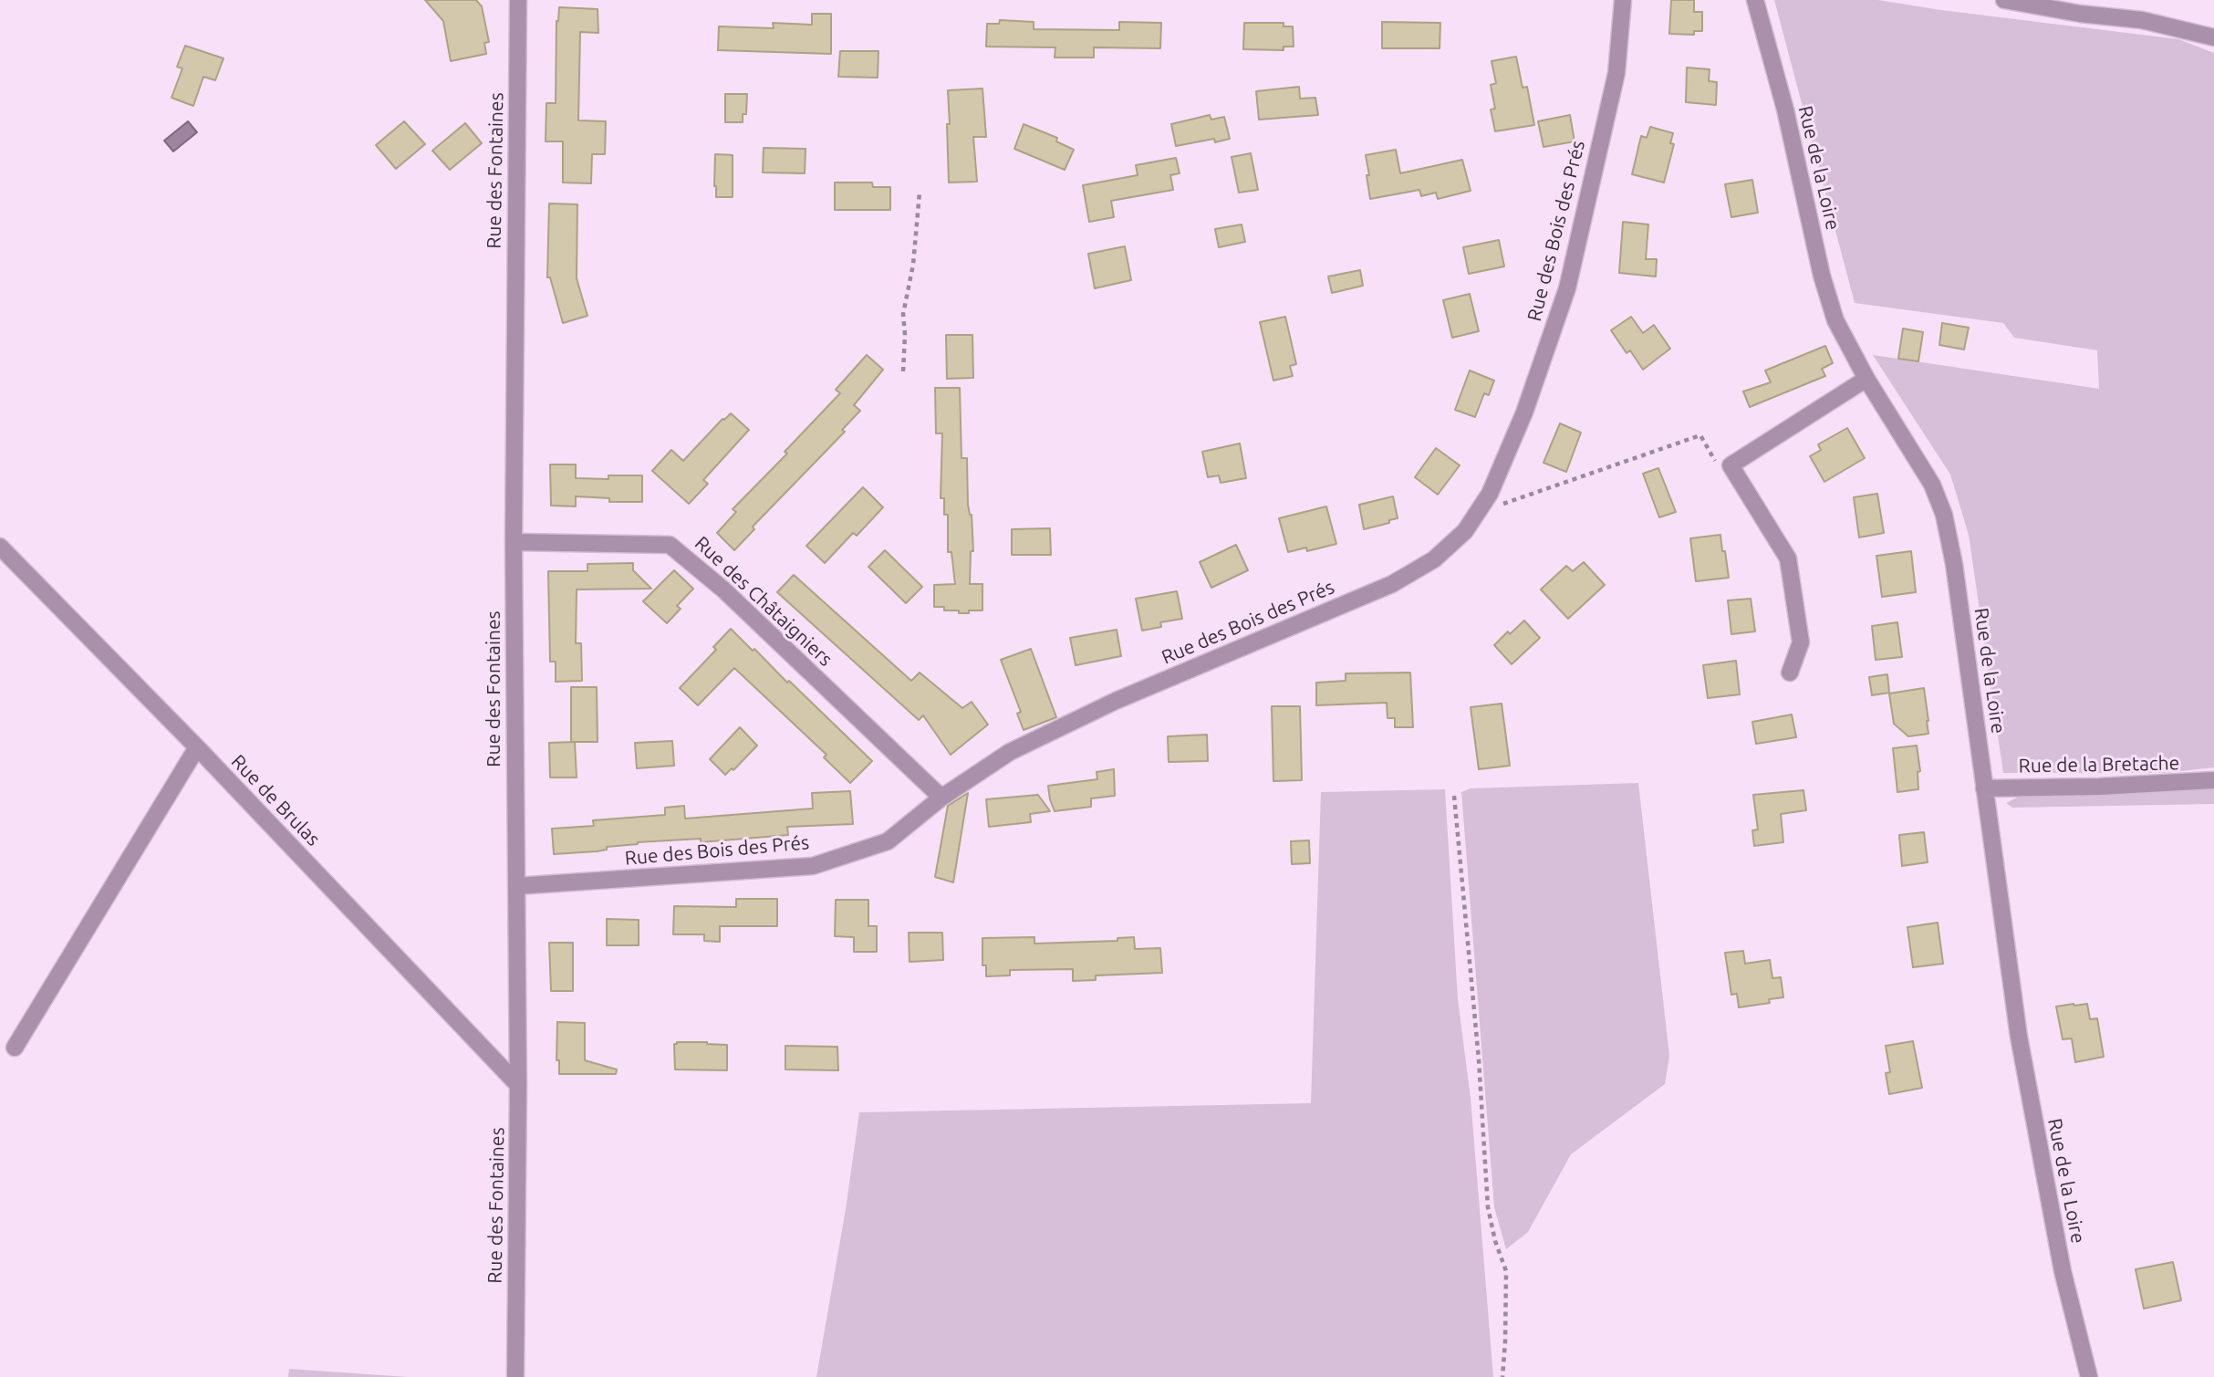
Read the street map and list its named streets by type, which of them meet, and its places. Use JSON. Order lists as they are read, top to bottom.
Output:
{
  "streets": {
    "street": [
      "Rue de la Loire",
      "Rue des Fontaines",
      "Rue des Bois des Prés",
      "Rue des Châtaigniers",
      "Rue de la Bretache",
      "Rue de Brulas"
    ]
  },
  "crossings": [
    ["Rue de la Loire", "Rue de la Bretache"],
    ["Rue des Fontaines", "Rue des Bois des Prés"],
    ["Rue des Fontaines", "Rue des Châtaigniers"],
    ["Rue des Fontaines", "Rue de Brulas"],
    ["Rue des Bois des Prés", "Rue des Châtaigniers"]
  ]
}
